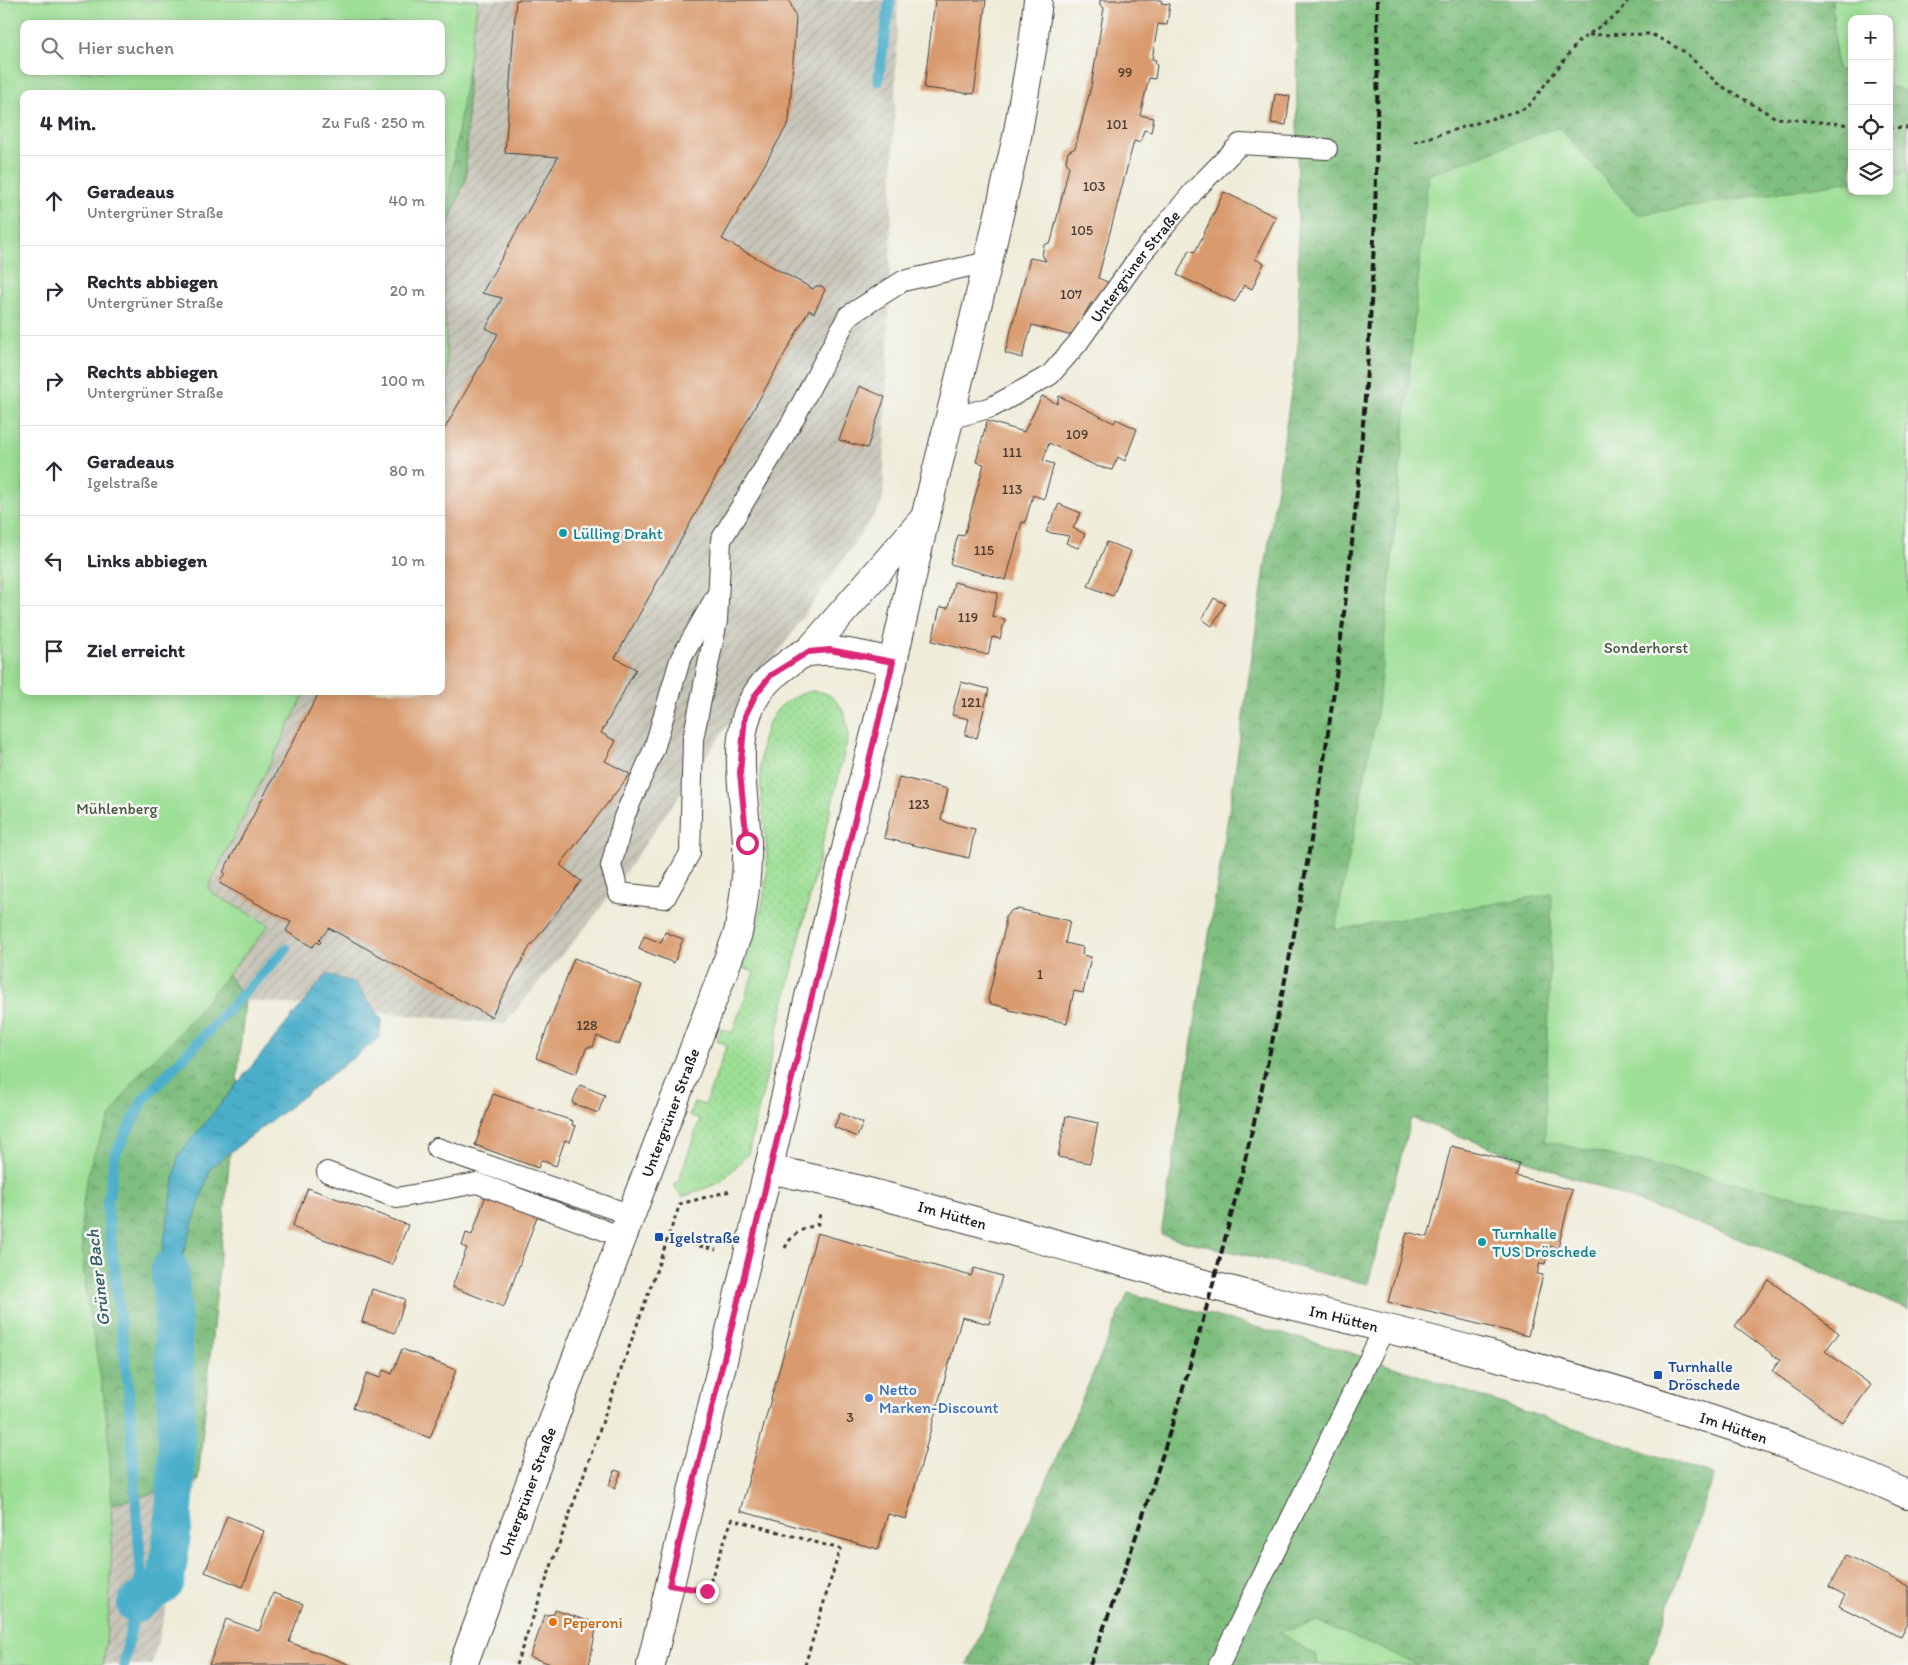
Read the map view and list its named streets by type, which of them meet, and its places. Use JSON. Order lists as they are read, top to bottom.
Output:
{
  "streets": {
    "main road": ["Untergrüner Straße", "Im Hütten"]
  },
  "water": ["Grüner Bach"],
  "parks": ["Sonderhorst", "Mühlenberg"],
  "places": {
    "other": [
      "Lülling Draht",
      "Turnhalle TUS Dröschede",
      "Netto Marken-Discount",
      "Peperoni"
    ],
    "transit": ["Igelstraße", "Turnhalle Dröschede"]
  },
  "house_numbers": [
    "99",
    "101",
    "103",
    "105",
    "107",
    "109",
    "111",
    "113",
    "115",
    "119",
    "121",
    "123",
    "1",
    "128",
    "3"
  ],
  "page": {
    "map_buttons": ["+", "−"],
    "search": "Hier suchen",
    "heading": ["4 Min.", "Zu Fuß · 250 m"],
    "list": [
      ["Geradeaus", "Untergrüner Straße", "40 m"],
      ["Rechts abbiegen", "Untergrüner Straße", "20 m"],
      ["Rechts abbiegen", "Untergrüner Straße", "100 m"],
      ["Geradeaus", "Igelstraße", "80 m"],
      ["Links abbiegen", "10 m"],
      "Ziel erreicht"
    ]
  }
}
